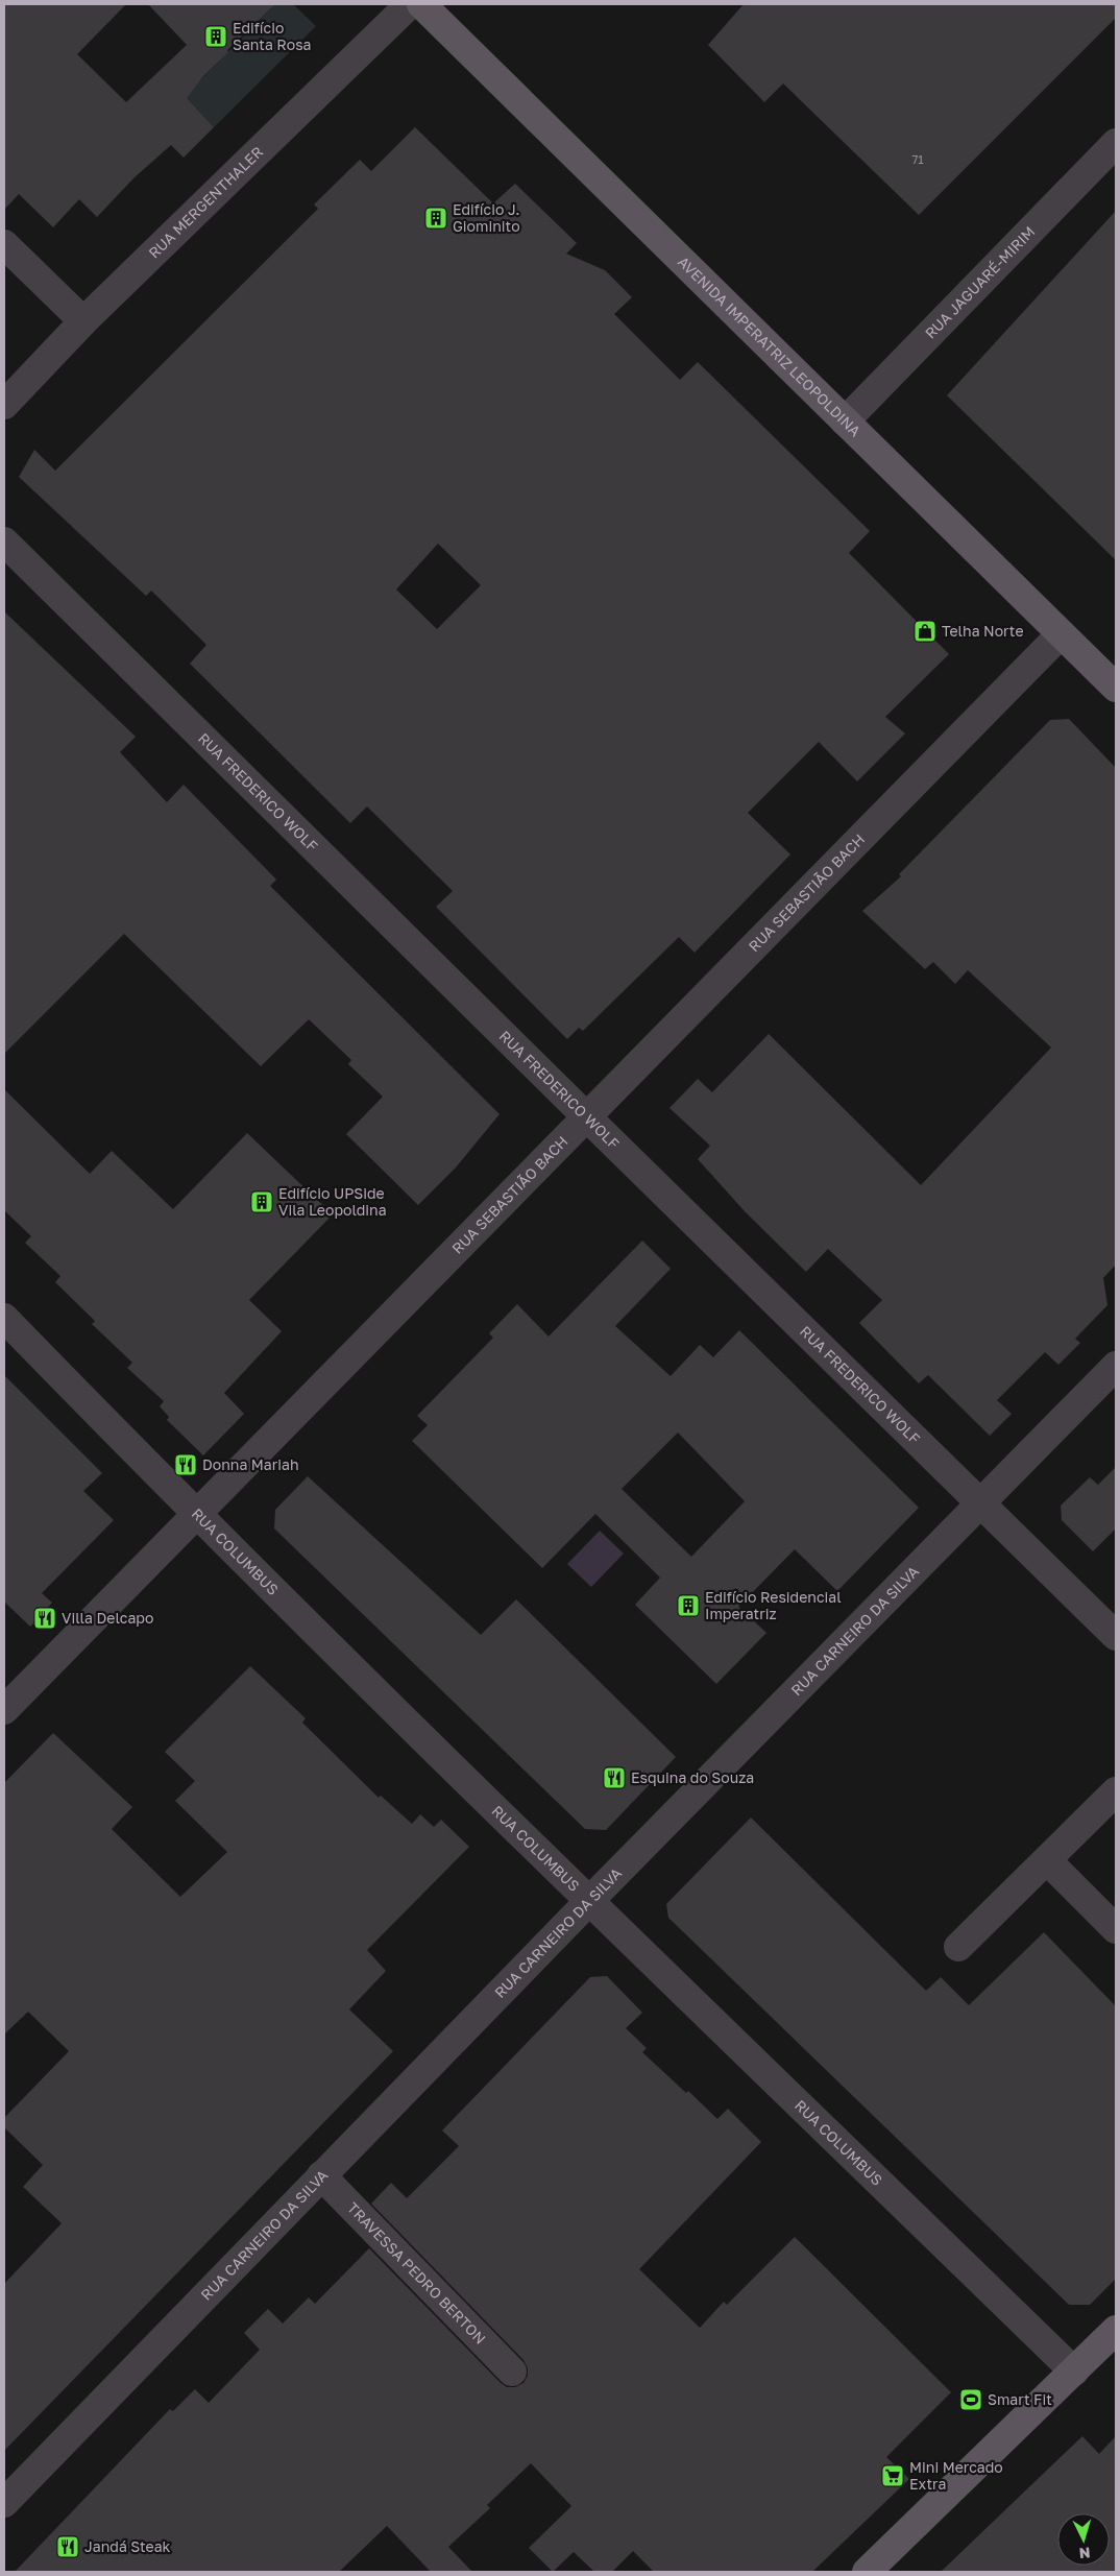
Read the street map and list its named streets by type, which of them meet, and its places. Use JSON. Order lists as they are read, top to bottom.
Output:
{
  "streets": {
    "main road": ["AVENIDA IMPERATRIZ LEOPOLDINA"],
    "street": [
      "RUA MERGENTHALER",
      "RUA JAGUARÉ-MIRIM",
      "RUA FREDERICO WOLF",
      "RUA SEBASTIÃO BACH",
      "RUA COLUMBUS",
      "RUA CARNEIRO DA SILVA",
      "TRAVESSA PEDRO BERTON"
    ]
  },
  "crossings": [
    ["RUA JAGUARÉ-MIRIM", "AVENIDA IMPERATRIZ LEOPOLDINA"],
    ["AVENIDA IMPERATRIZ LEOPOLDINA", "RUA SEBASTIÃO BACH"],
    ["RUA FREDERICO WOLF", "RUA SEBASTIÃO BACH"],
    ["RUA FREDERICO WOLF", "RUA CARNEIRO DA SILVA"],
    ["RUA SEBASTIÃO BACH", "RUA COLUMBUS"],
    ["RUA COLUMBUS", "RUA CARNEIRO DA SILVA"],
    ["RUA CARNEIRO DA SILVA", "TRAVESSA PEDRO BERTON"]
  ],
  "places": {
    "building": [
      "Edifício Santa Rosa",
      "Edifício J. Giominito",
      "Edifício UPSide Vila Leopoldina",
      "Edifício Residencial Imperatriz"
    ],
    "shop": ["Telha Norte"],
    "restaurant": [
      "Donna Mariah",
      "Villa Delcapo",
      "Esquina do Souza",
      "Jandá Steak"
    ],
    "sports": ["Smart Fit"],
    "supermarket": ["Mini Mercado Extra"]
  },
  "house_numbers": ["71"],
  "north": "bottom"
}
